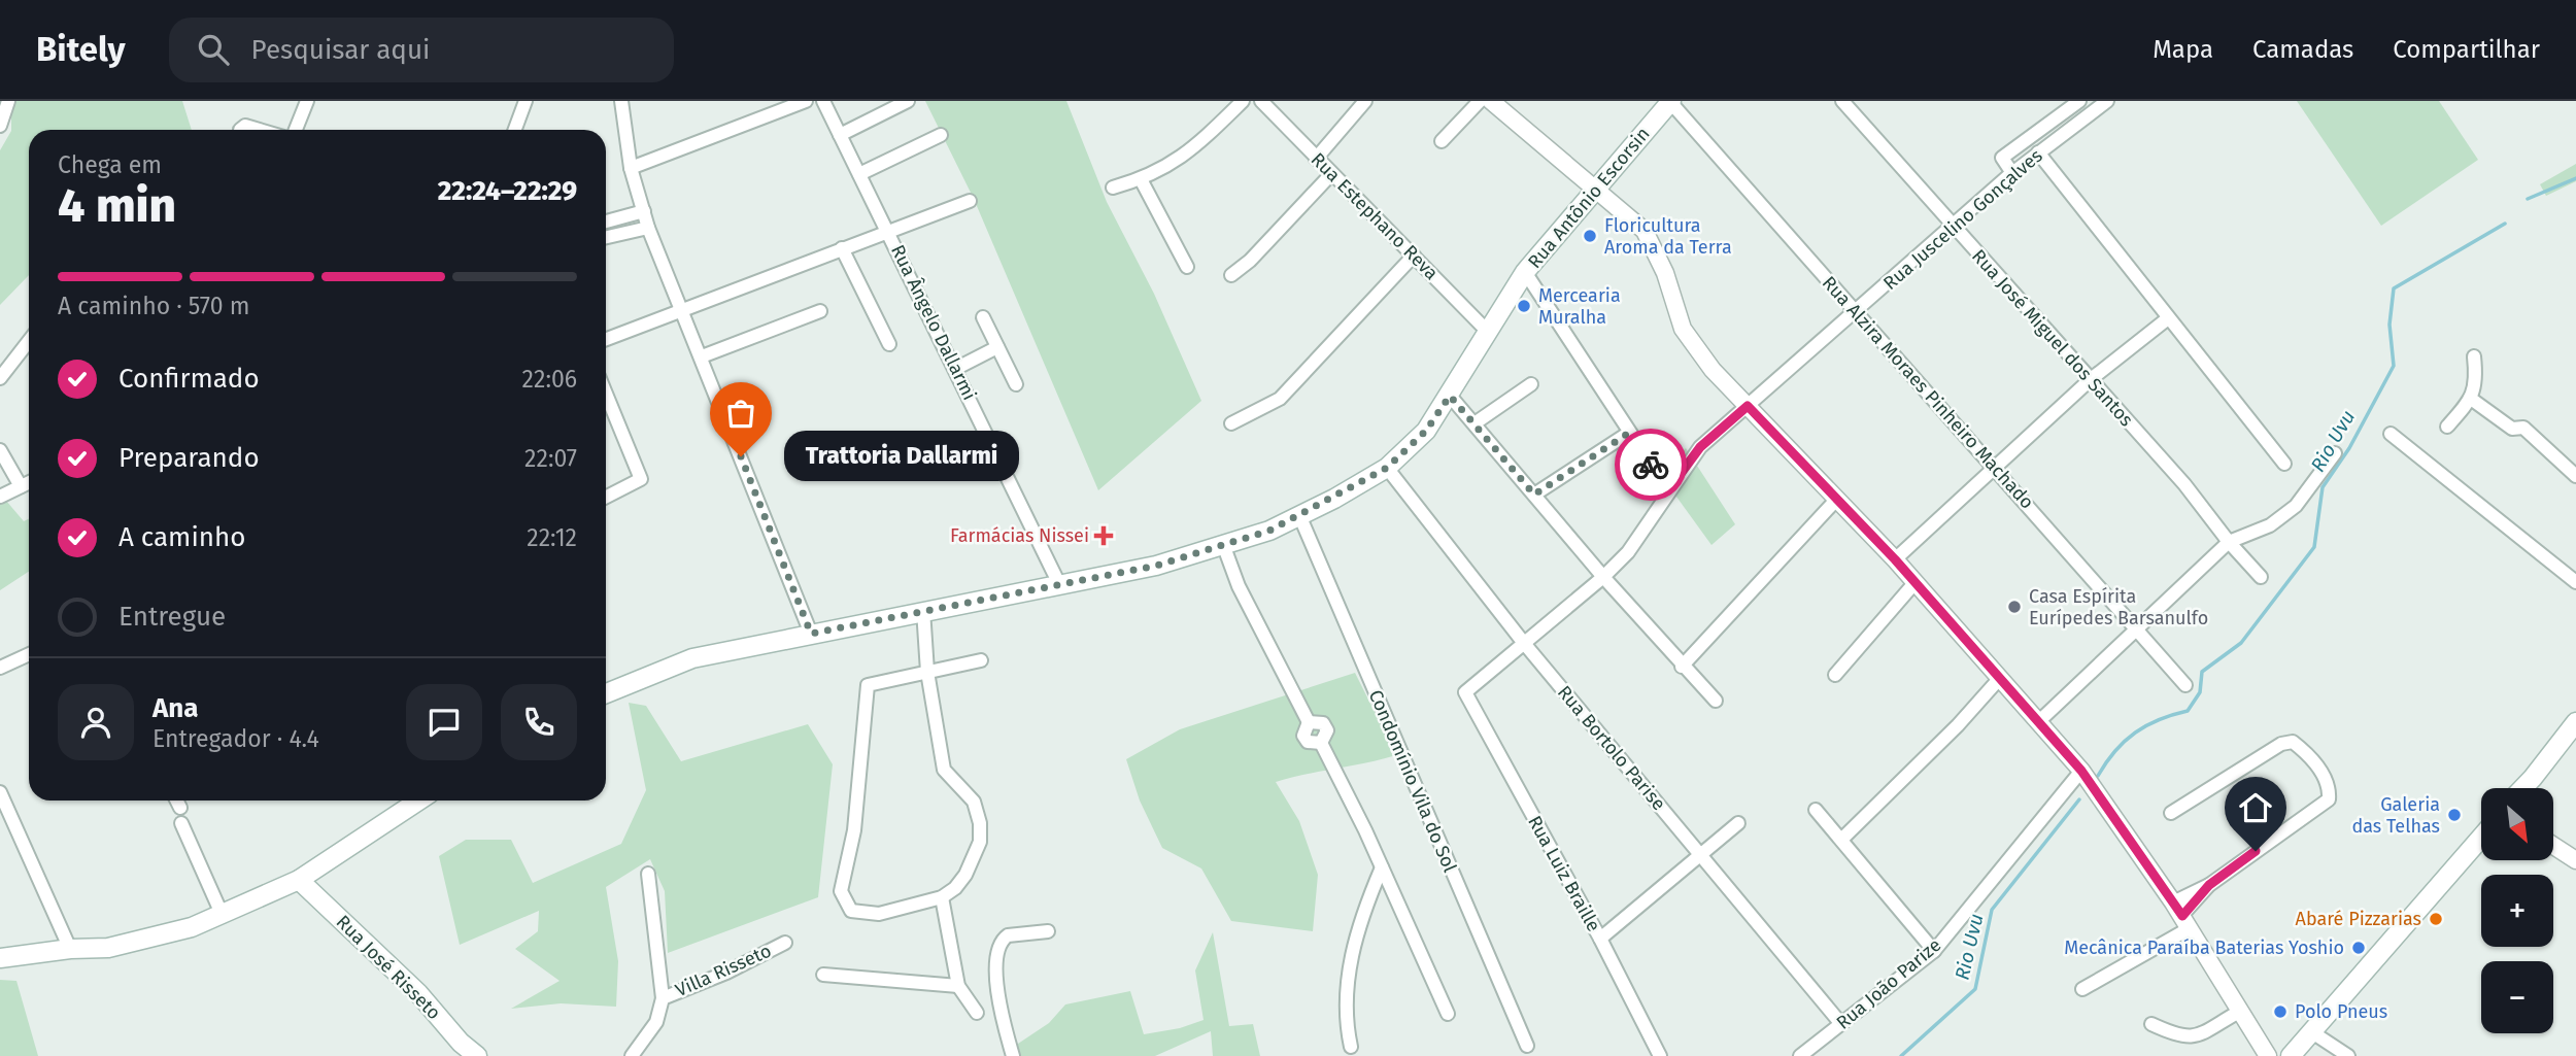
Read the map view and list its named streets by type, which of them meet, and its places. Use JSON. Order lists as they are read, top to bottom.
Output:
{
  "streets": {
    "main road": ["Rua Antônio Escorsin", "Rua José Risseto"],
    "street": [
      "Rua Estephano Reva",
      "Rua Juscelino Gonçalves",
      "Rua Ângelo Dallarmi",
      "Rua José Miguel dos Santos",
      "Rua Alzira Moraes Pinheiro Machado",
      "Rua Bortolo Parise",
      "Condomínio Vila do Sol",
      "Rua Luiz Braille",
      "Villa Risseto",
      "Rua João Parize"
    ]
  },
  "crossings": [
    ["Rua Antônio Escorsin", "Rua Estephano Reva"],
    ["Rua Antônio Escorsin", "Rua Ângelo Dallarmi"],
    ["Rua Antônio Escorsin", "Rua Alzira Moraes Pinheiro Machado"],
    ["Rua Antônio Escorsin", "Rua Bortolo Parise"],
    ["Rua Antônio Escorsin", "Condomínio Vila do Sol"],
    ["Rua Juscelino Gonçalves", "Rua José Miguel dos Santos"],
    ["Rua Juscelino Gonçalves", "Rua Alzira Moraes Pinheiro Machado"],
    ["Rua Juscelino Gonçalves", "Rua Bortolo Parise"],
    ["Rua Juscelino Gonçalves", "Rua Luiz Braille"],
    ["Rua Bortolo Parise", "Rua João Parize"]
  ],
  "water": ["Rio Uvu"],
  "places": {
    "other": [
      "Floricultura Aroma da Terra",
      "Mercearia Muralha",
      "Trattoria Dallarmi",
      "Casa Espírita Eurípedes Barsanulfo",
      "Galeria das Telhas",
      "Abaré Pizzarias",
      "Mecânica Paraíba Baterias Yoshio",
      "Polo Pneus"
    ],
    "health": ["Farmácias Nissei"]
  },
  "north": "bottom right",
  "page": {
    "header": "Bitely",
    "search": "Pesquisar aqui",
    "nav": ["Mapa", "Camadas", "Compartilhar"],
    "heading": ["4 min", "Chega em", "22:24–22:29"],
    "panel": ["Ana", "Entregador · 4.4"],
    "bar": "A caminho · 570 m",
    "list": [
      ["Confirmado", "22:06"],
      ["Preparando", "22:07"],
      ["A caminho", "22:12"],
      "Entregue"
    ],
    "bubble": "Trattoria Dallarmi",
    "map_buttons": ["+", "−"]
  }
}
